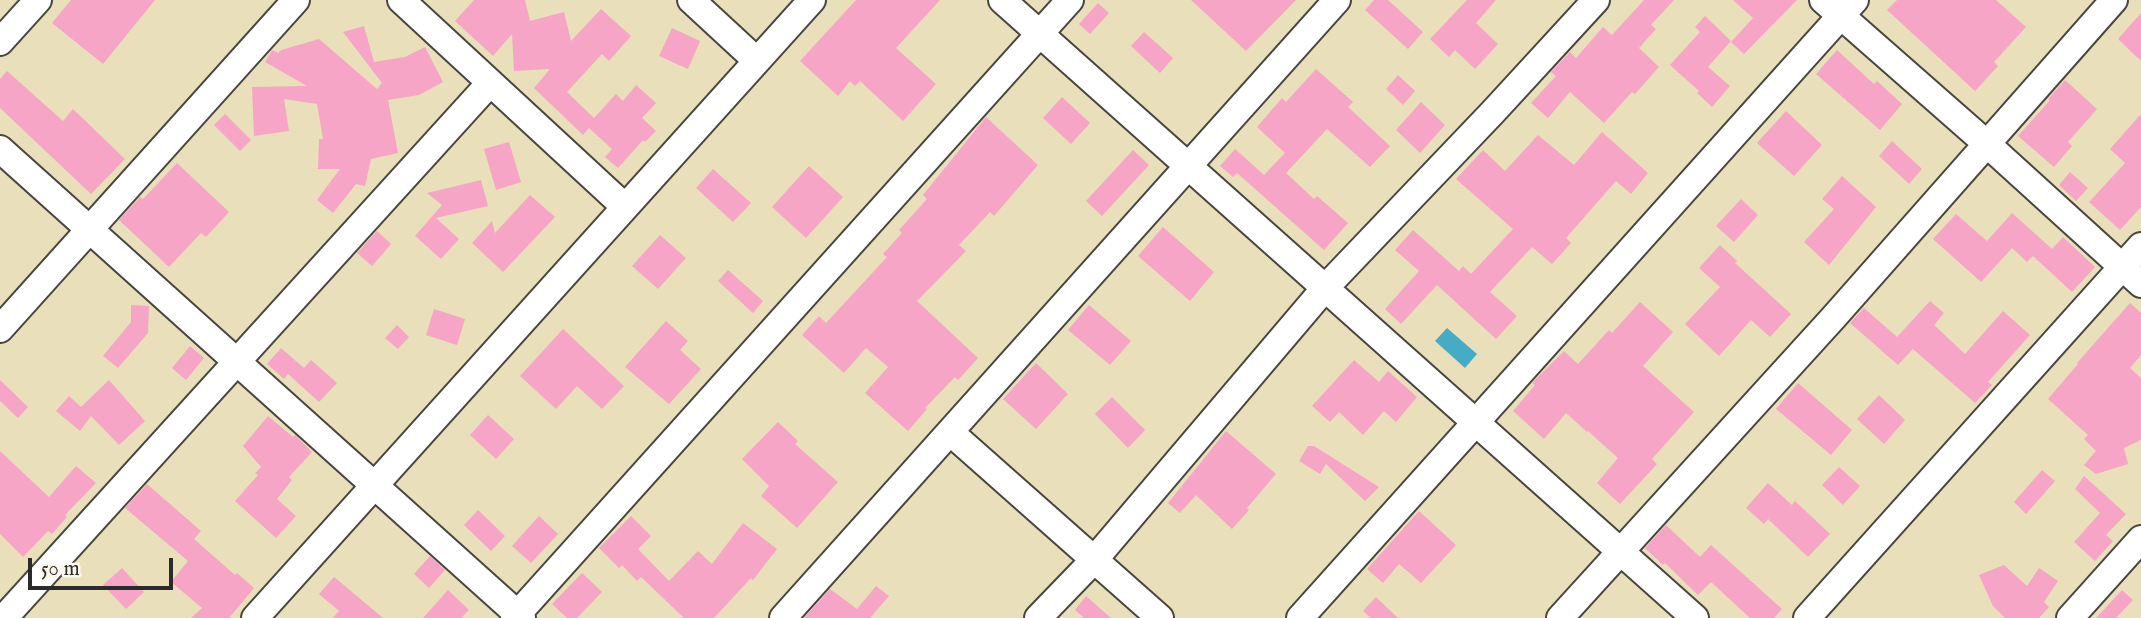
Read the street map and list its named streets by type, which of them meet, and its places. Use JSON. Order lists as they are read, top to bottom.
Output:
{
  "scale_bar": "50 m"
}
